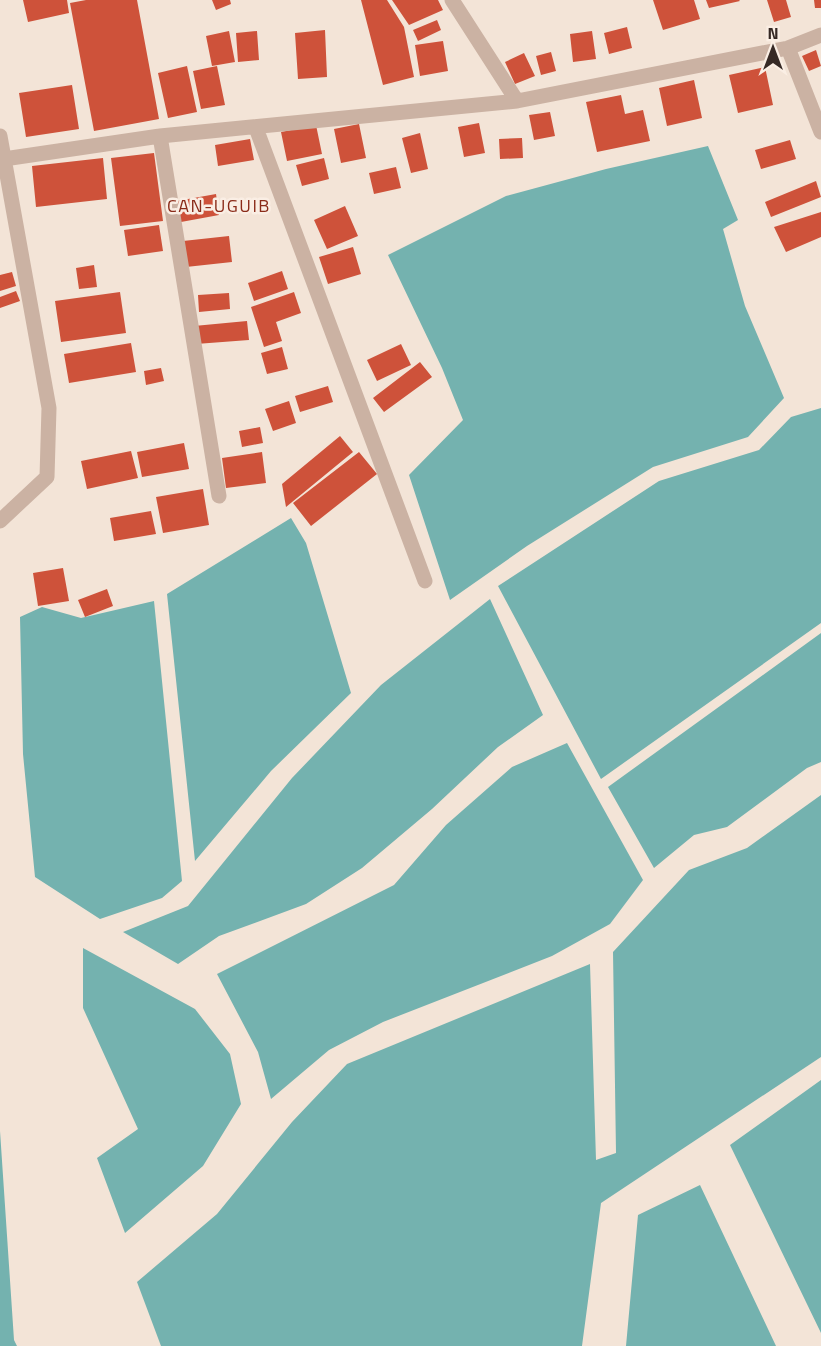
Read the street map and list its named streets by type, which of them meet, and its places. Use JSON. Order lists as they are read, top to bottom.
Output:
{
  "districts": ["CAN-UGUIB"],
  "north": "top"
}
